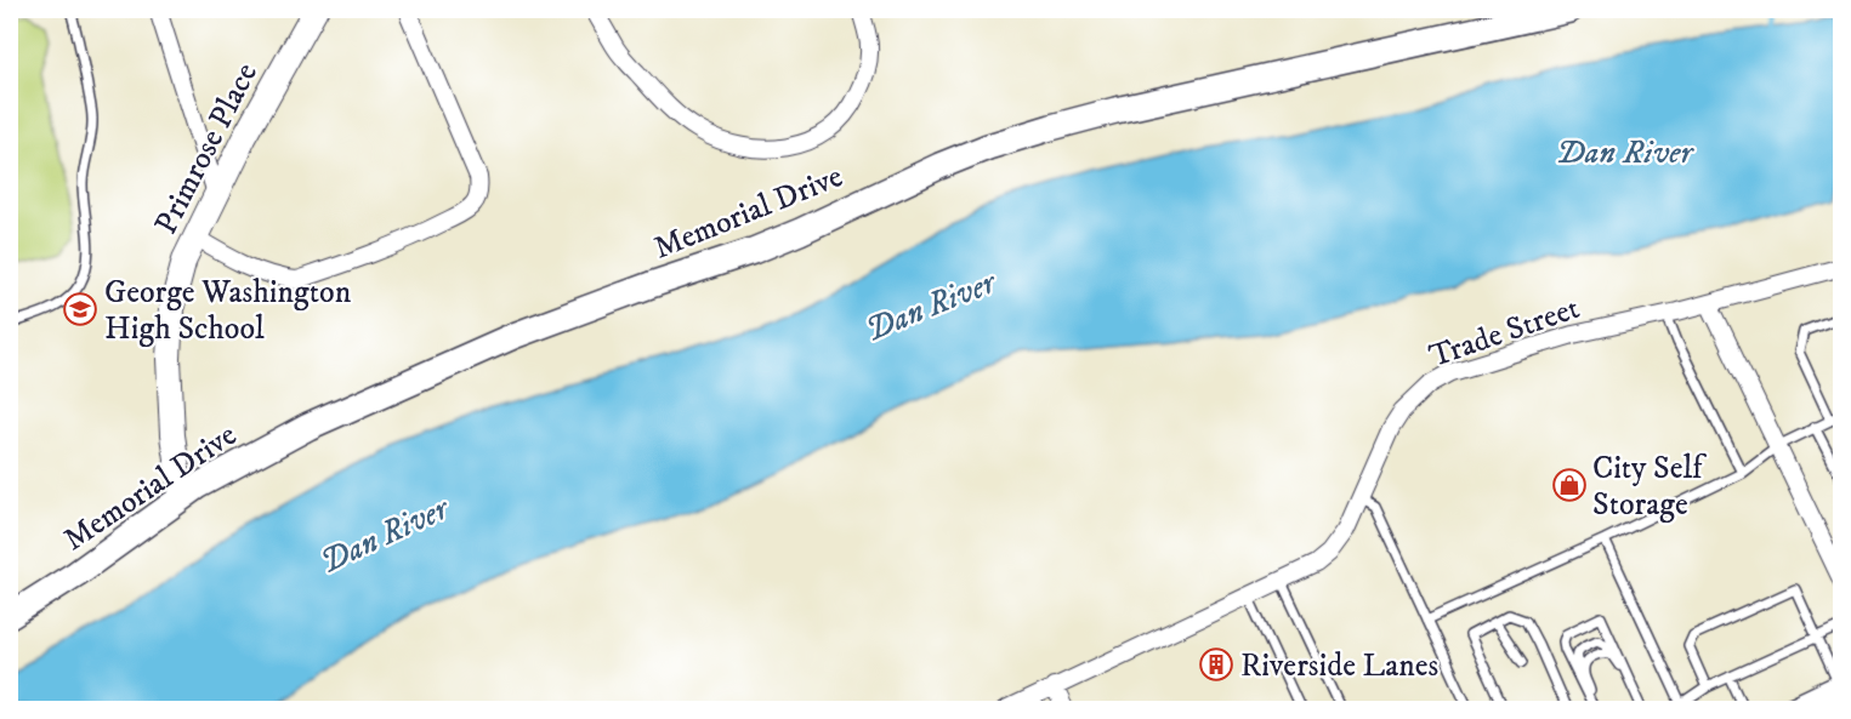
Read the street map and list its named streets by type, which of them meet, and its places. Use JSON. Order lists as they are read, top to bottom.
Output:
{
  "streets": {
    "main road": ["Memorial Drive"],
    "street": ["Primrose Place", "Trade Street"]
  },
  "crossings": [
    ["Primrose Place", "Memorial Drive"]
  ],
  "water": ["Dan River"],
  "places": {
    "school or university": ["George Washington High School"],
    "shop": ["City Self Storage"],
    "building": ["Riverside Lanes"]
  }
}
